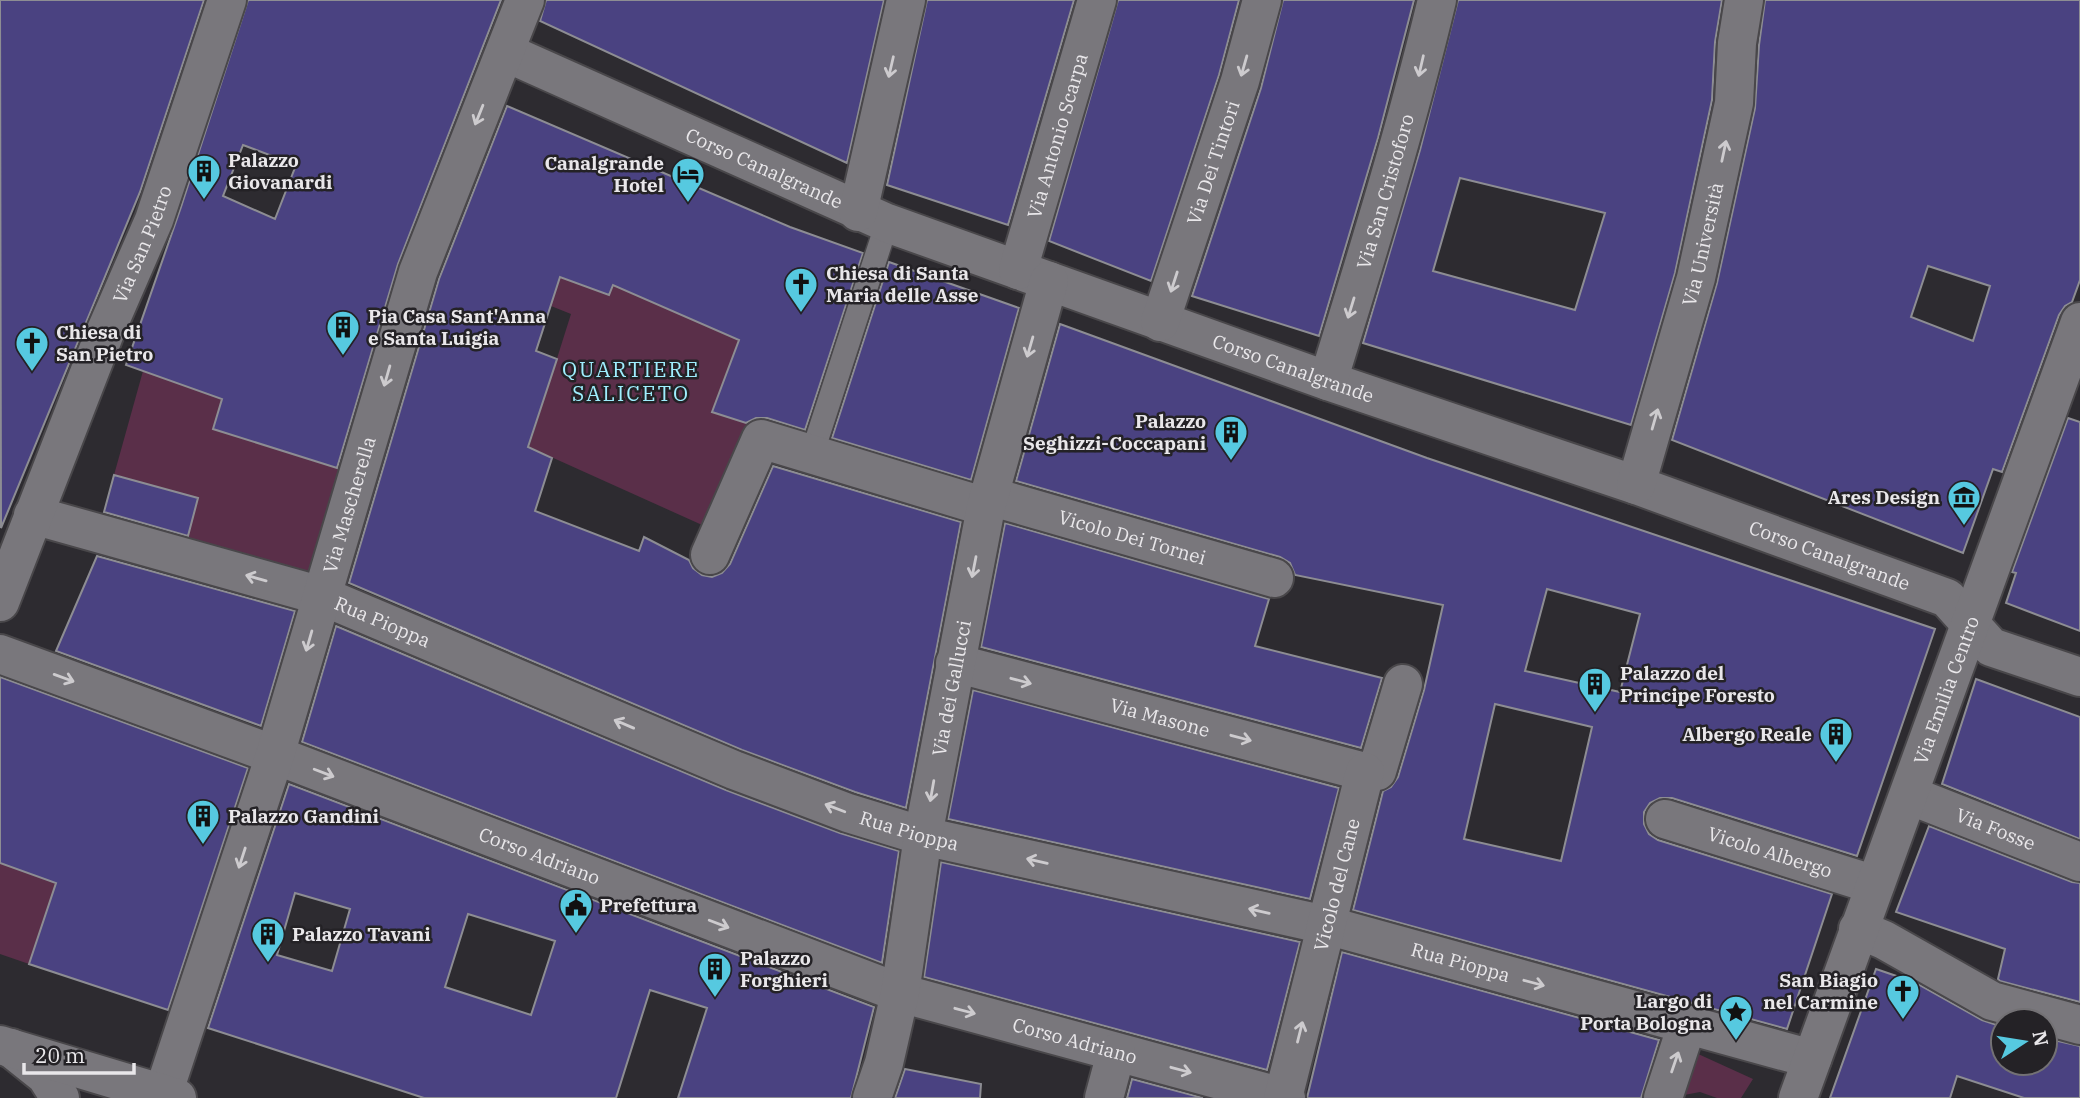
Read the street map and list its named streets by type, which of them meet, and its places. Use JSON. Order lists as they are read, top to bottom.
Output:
{
  "streets": {
    "street": [
      "Via Antonio Scarpa",
      "Via Dei Tintori",
      "Corso Canalgrande",
      "Via San Cristoforo",
      "Via San Pietro",
      "Via Università",
      "Via Mascherella",
      "Vicolo Dei Tornei",
      "Rua Pioppa",
      "Via dei Gallucci",
      "Via Emilia Centro",
      "Via Masone",
      "Via Fosse",
      "Vicolo Albergo",
      "Corso Adriano",
      "Vicolo del Cane"
    ]
  },
  "crossings": [
    ["Via Antonio Scarpa", "Corso Canalgrande"],
    ["Via Antonio Scarpa", "Via dei Gallucci"],
    ["Via Dei Tintori", "Corso Canalgrande"],
    ["Corso Canalgrande", "Via San Cristoforo"],
    ["Corso Canalgrande", "Via Università"],
    ["Corso Canalgrande", "Via Mascherella"],
    ["Corso Canalgrande", "Via dei Gallucci"],
    ["Corso Canalgrande", "Via Emilia Centro"],
    ["Via San Pietro", "Rua Pioppa"],
    ["Via Mascherella", "Rua Pioppa"],
    ["Via Mascherella", "Corso Adriano"],
    ["Vicolo Dei Tornei", "Via dei Gallucci"],
    ["Rua Pioppa", "Via dei Gallucci"],
    ["Rua Pioppa", "Via Emilia Centro"],
    ["Rua Pioppa", "Vicolo del Cane"],
    ["Via dei Gallucci", "Via Masone"],
    ["Via dei Gallucci", "Corso Adriano"],
    ["Via Emilia Centro", "Via Fosse"],
    ["Via Emilia Centro", "Vicolo Albergo"],
    ["Via Masone", "Vicolo del Cane"],
    ["Corso Adriano", "Vicolo del Cane"]
  ],
  "one_way": [
    "Via San Cristoforo",
    "Via Università",
    "Via Mascherella",
    "Via dei Gallucci",
    "Via Masone",
    "Corso Adriano",
    "Vicolo del Cane"
  ],
  "districts": ["QUARTIERE SALICETO"],
  "places": {
    "building": [
      "Palazzo Giovanardi",
      "Pia Casa Sant'Anna e Santa Luigia",
      "Palazzo Seghizzi-Coccapani",
      "Palazzo del Principe Foresto",
      "Albergo Reale",
      "Palazzo Gandini",
      "Palazzo Tavani",
      "Palazzo Forghieri"
    ],
    "hotel": ["Canalgrande Hotel"],
    "church": ["Chiesa di Santa Maria delle Asse", "Chiesa di San Pietro", "San Biagio nel Carmine"],
    "museum": ["Ares Design"],
    "public building": ["Prefettura"],
    "place": ["Largo di Porta Bologna"]
  },
  "scale_bar": "20 m",
  "north": "right"
}
